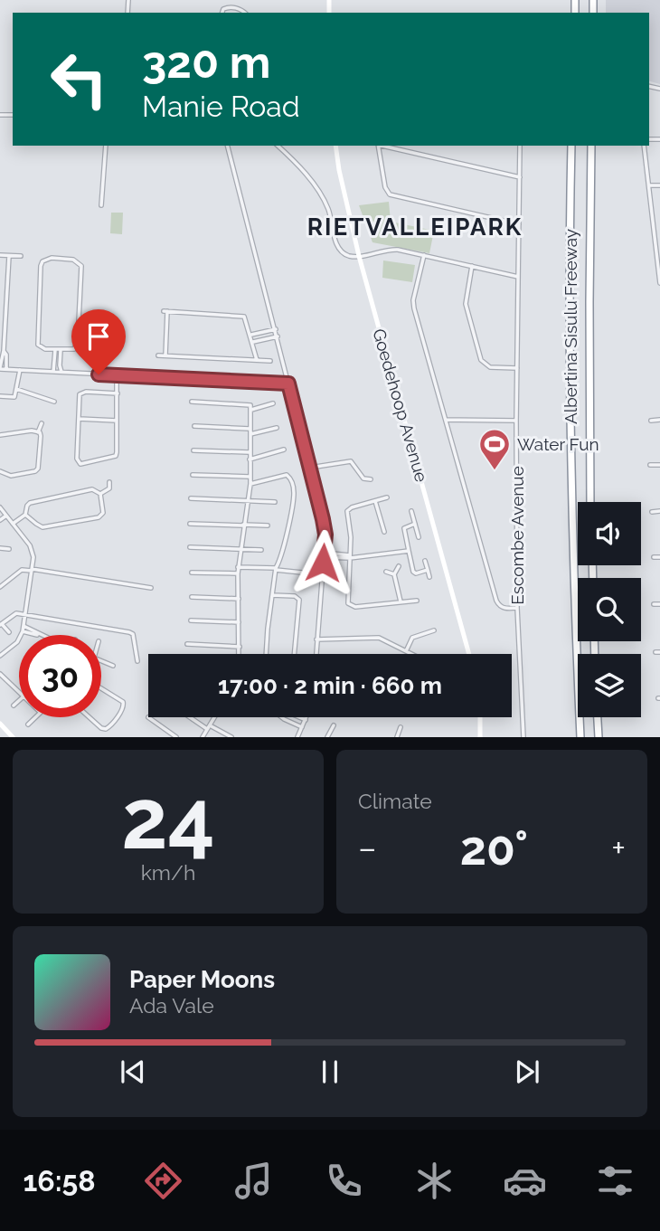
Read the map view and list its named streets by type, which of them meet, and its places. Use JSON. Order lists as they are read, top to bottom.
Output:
{
  "streets": {
    "highway": ["Albertina Sisulu Freeway"],
    "main road": ["Goedehoop Avenue"],
    "street": ["Escombe Avenue"]
  },
  "districts": ["RIETVALLEIPARK"],
  "places": {
    "sports": ["Water Fun"]
  },
  "page": {
    "turn": ["320 m", "Manie Road"],
    "limit": "30",
    "trip": "17:00 · 2 min · 660 m",
    "tile": [
      ["24", "km/h"],
      "Climate"
    ],
    "heat": ["−", "20°", "+"],
    "song": ["Paper Moons", "Ada Vale"],
    "tabs": "16:58"
  }
}
